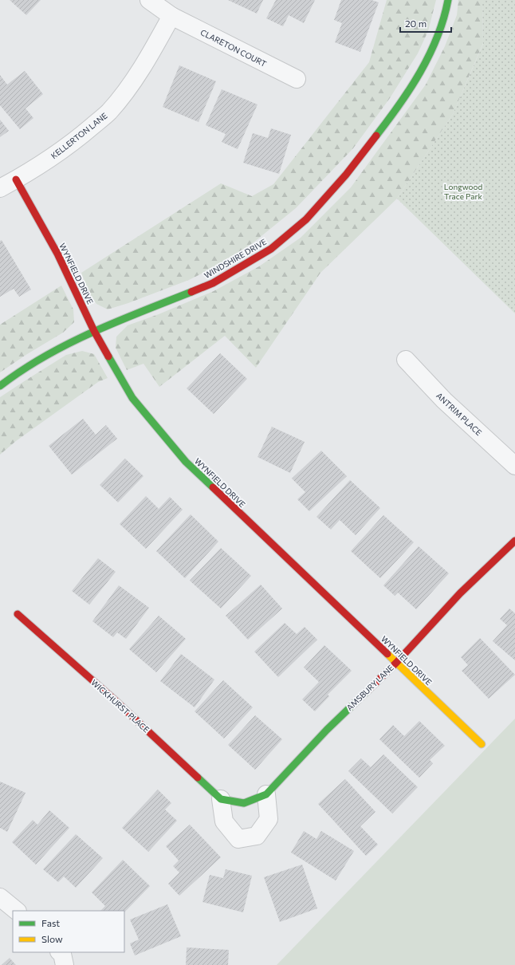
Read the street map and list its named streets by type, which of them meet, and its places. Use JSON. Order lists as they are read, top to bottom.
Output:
{
  "streets": {
    "street": [
      "CLARETON COURT",
      "KELLERTON LANE",
      "WINDSHIRE DRIVE",
      "WYNFIELD DRIVE",
      "ANTRIM PLACE",
      "AMSBURY LANE",
      "WICKHURST PLACE"
    ]
  },
  "crossings": [
    ["CLARETON COURT", "KELLERTON LANE"],
    ["KELLERTON LANE", "WYNFIELD DRIVE"],
    ["WINDSHIRE DRIVE", "WYNFIELD DRIVE"],
    ["WYNFIELD DRIVE", "AMSBURY LANE"],
    ["AMSBURY LANE", "WICKHURST PLACE"]
  ],
  "parks": ["Longwood Trace Park"],
  "legend": ["Fast", "Slow"],
  "scale_bar": "20 m"
}
